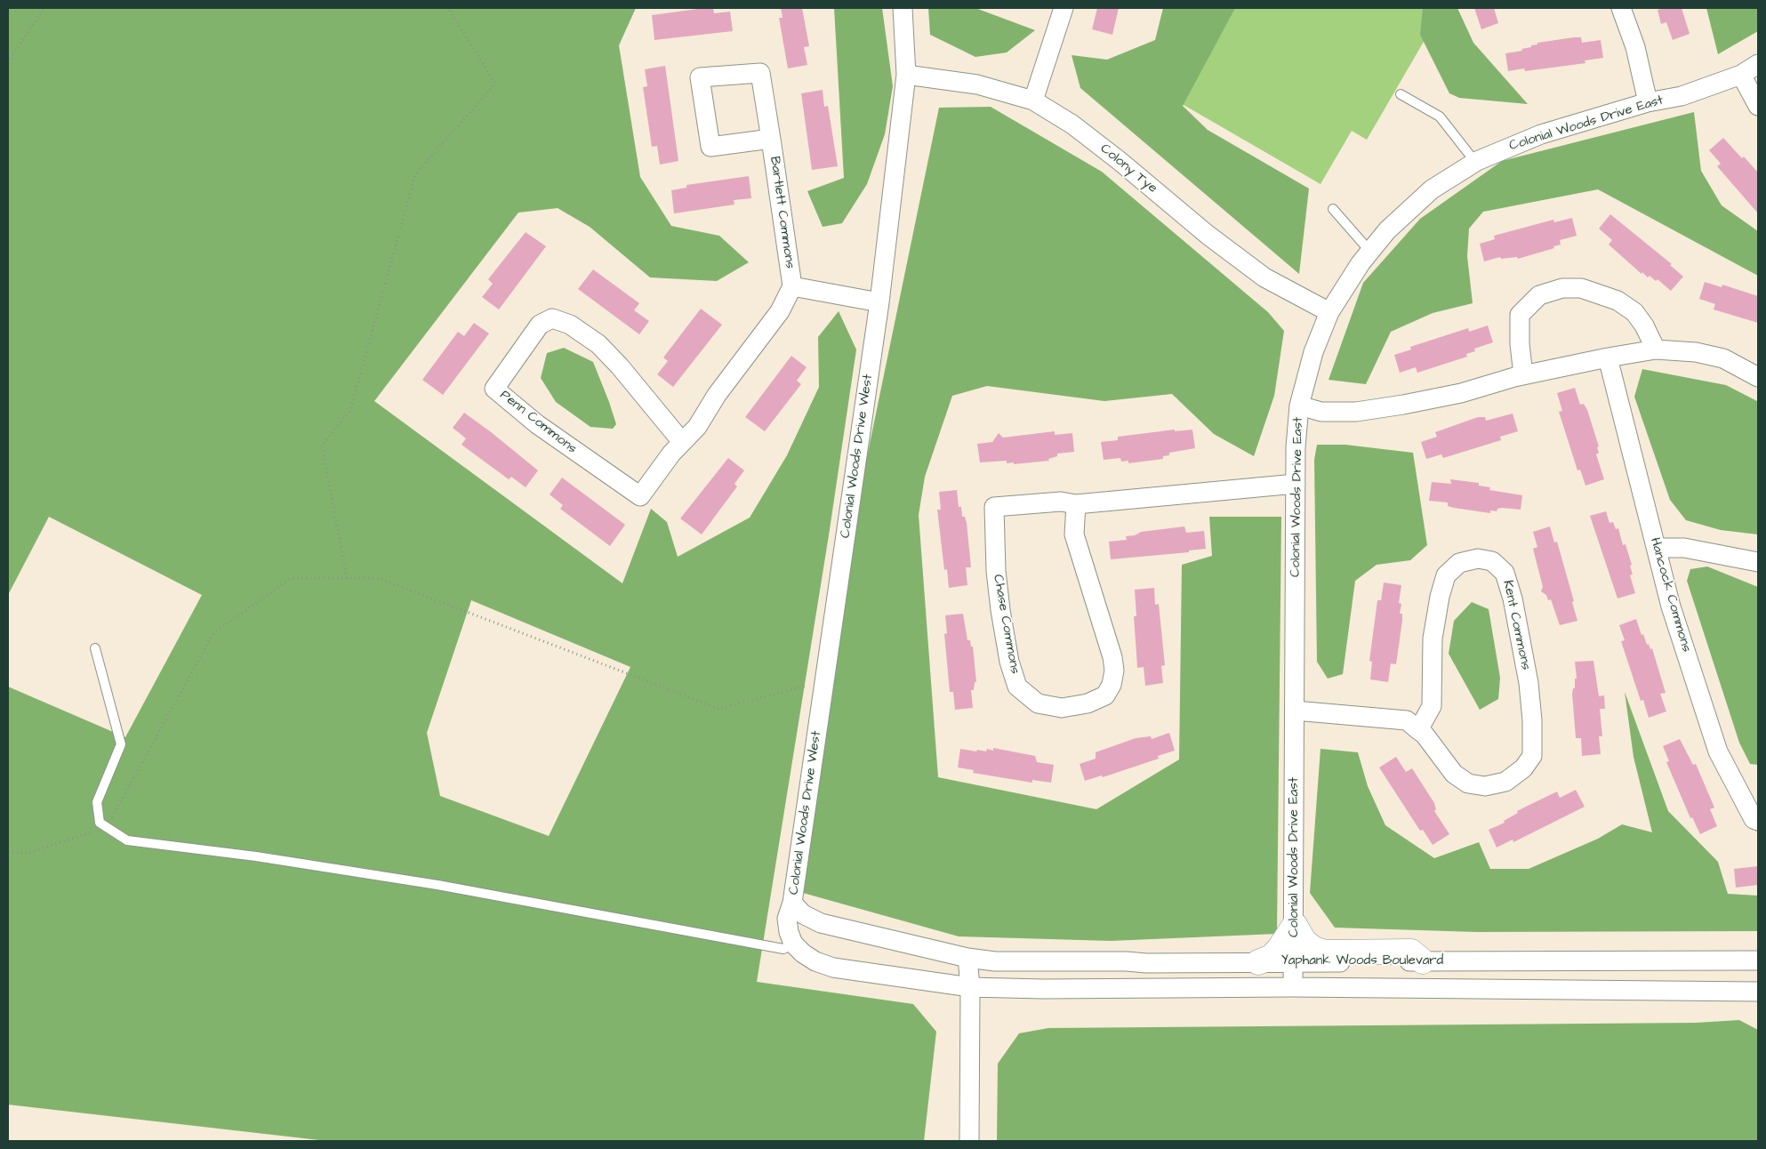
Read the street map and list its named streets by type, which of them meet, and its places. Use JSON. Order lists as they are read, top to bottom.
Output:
{
  "streets": {
    "street": [
      "Colonial Woods Drive East",
      "Colony Tye",
      "Bartlett Commons",
      "Penn Commons",
      "Colonial Woods Drive West",
      "Hancock Commons",
      "Chase Commons",
      "Kent Commons",
      "Yaphank Woods Boulevard"
    ]
  },
  "crossings": [
    ["Colonial Woods Drive East", "Colony Tye"],
    ["Colonial Woods Drive East", "Chase Commons"],
    ["Colonial Woods Drive East", "Kent Commons"],
    ["Colonial Woods Drive East", "Yaphank Woods Boulevard"],
    ["Colony Tye", "Colonial Woods Drive West"],
    ["Bartlett Commons", "Penn Commons"],
    ["Colonial Woods Drive West", "Yaphank Woods Boulevard"]
  ]
}
